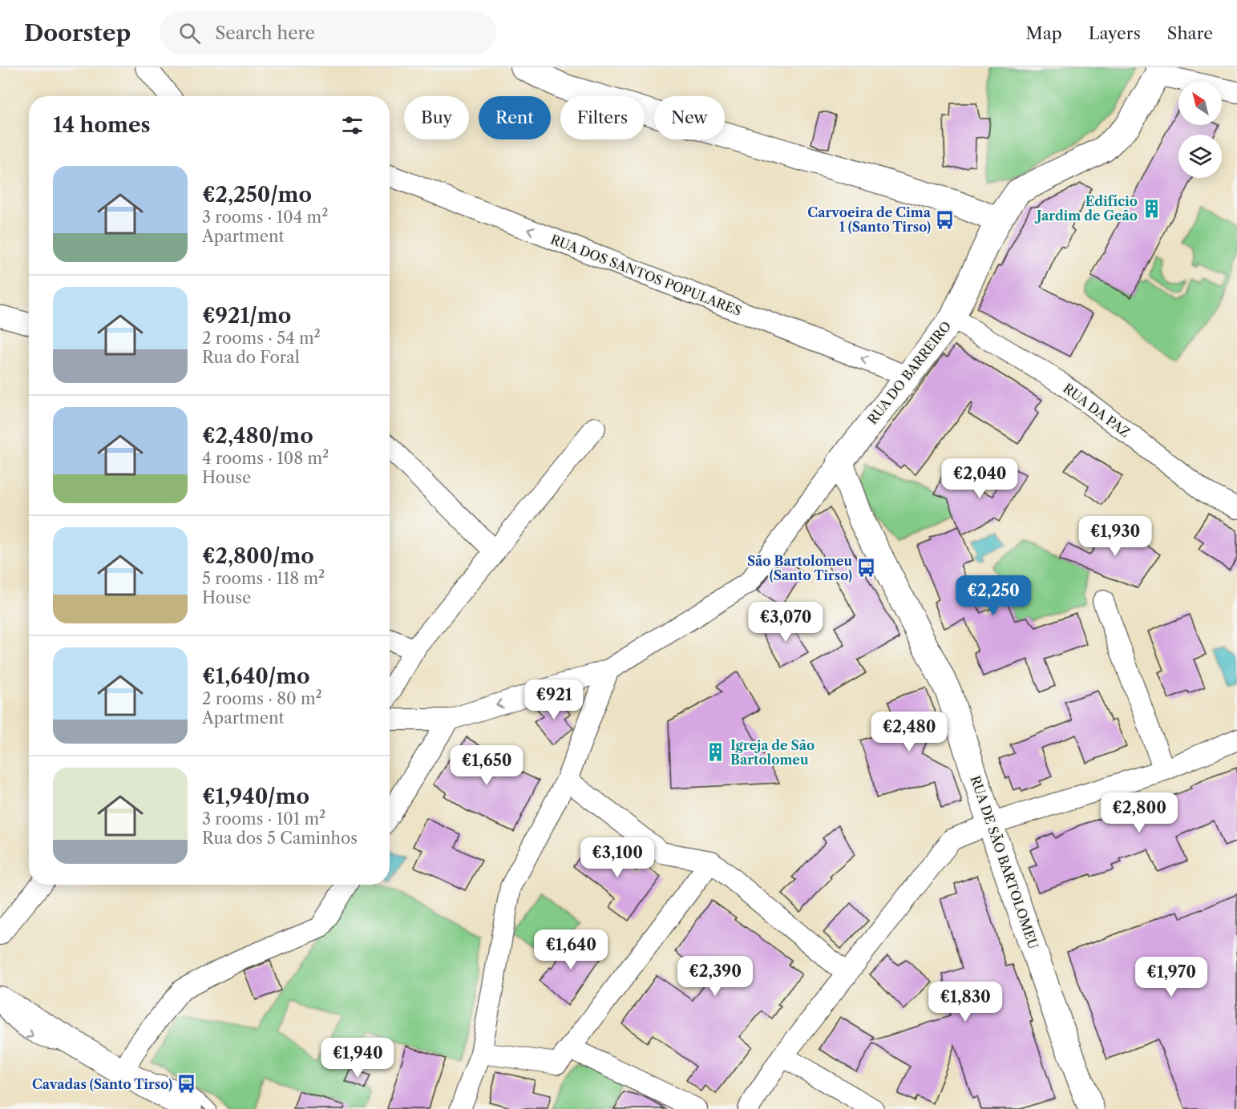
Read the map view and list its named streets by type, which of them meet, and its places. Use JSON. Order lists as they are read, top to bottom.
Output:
{
  "streets": {
    "street": [
      "RUA DOS SANTOS POPULARES",
      "RUA DO BARREIRO",
      "RUA DA PAZ",
      "RUA DE SÃO BARTOLOMEU"
    ]
  },
  "crossings": [
    ["RUA DOS SANTOS POPULARES", "RUA DO BARREIRO"],
    ["RUA DO BARREIRO", "RUA DA PAZ"],
    ["RUA DO BARREIRO", "RUA DE SÃO BARTOLOMEU"]
  ],
  "places": {
    "building": ["Edifício Jardim de Geão", "Igreja de São Bartolomeu"],
    "bus stop": ["Carvoeira de Cima 1 (Santo Tirso)", "São Bartolomeu (Santo Tirso)", "Cavadas (Santo Tirso)"]
  },
  "north": "top left",
  "page": {
    "header": "Doorstep",
    "search": "Search here",
    "nav": ["Map", "Layers", "Share"],
    "chip": [
      "Buy",
      "Rent",
      "Filters",
      "New"
    ],
    "heading": "14 homes",
    "list": [
      {
        "name": "€2,250/mo",
        "note": "3 rooms · 104 m² · Apartment"
      },
      {
        "name": "€921/mo",
        "note": "2 rooms · 54 m² · Rua do Foral"
      },
      {
        "name": "€2,480/mo",
        "note": "4 rooms · 108 m² · House"
      },
      {
        "name": "€2,800/mo",
        "note": "5 rooms · 118 m² · House"
      },
      {
        "name": "€1,640/mo",
        "note": "2 rooms · 80 m² · Apartment"
      },
      {
        "name": "€1,940/mo",
        "note": "3 rooms · 101 m² · Rua dos 5 Caminhos"
      }
    ],
    "price": [
      "€2,040",
      "€1,930",
      "€2,250",
      "€3,070",
      "€921",
      "€2,480",
      "€1,650",
      "€2,800",
      "€3,100",
      "€1,640",
      "€2,390",
      "€1,970",
      "€1,830",
      "€1,940"
    ]
  }
}
